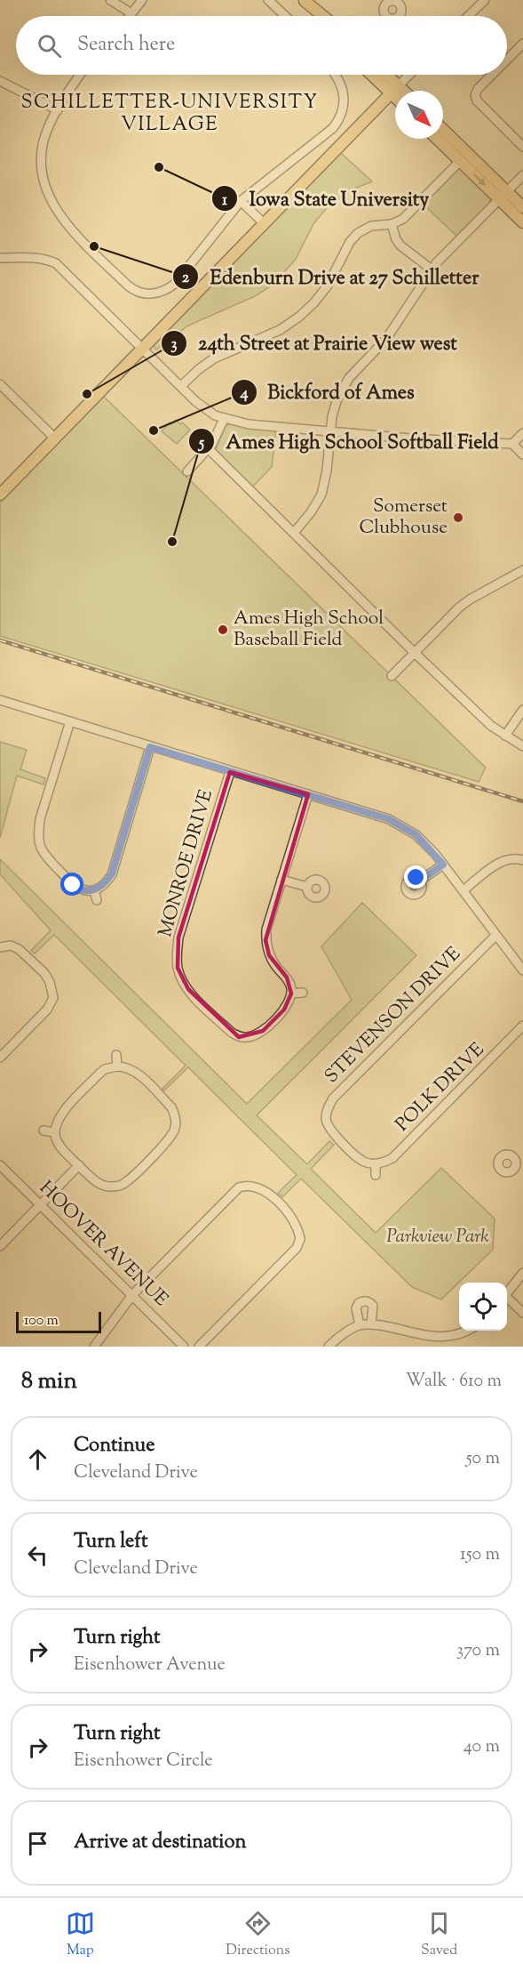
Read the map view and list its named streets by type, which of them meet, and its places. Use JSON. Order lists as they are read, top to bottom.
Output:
{
  "streets": {
    "street": [
      "MONROE DRIVE",
      "STEVENSON DRIVE",
      "POLK DRIVE",
      "HOOVER AVENUE"
    ]
  },
  "districts": ["SCHILLETTER-UNIVERSITY VILLAGE"],
  "parks": ["Parkview Park"],
  "places": [
    "Iowa State University",
    "Edenburn Drive at 27 Schilletter",
    "24th Street at Prairie View west",
    "Bickford of Ames",
    "Somerset Clubhouse",
    "Ames High School Softball Field",
    "Ames High School Baseball Field"
  ],
  "scale_bar": "100 m",
  "north": "bottom right",
  "page": {
    "search": "Search here",
    "scale": "100 m",
    "heading": ["8 min", "Walk · 610 m"],
    "list": [
      ["Continue", "Cleveland Drive", "50 m"],
      ["Turn left", "Cleveland Drive", "150 m"],
      ["Turn right", "Eisenhower Avenue", "370 m"],
      ["Turn right", "Eisenhower Circle", "40 m"],
      "Arrive at destination"
    ],
    "nav": ["Map", "Directions", "Saved"]
  }
}
